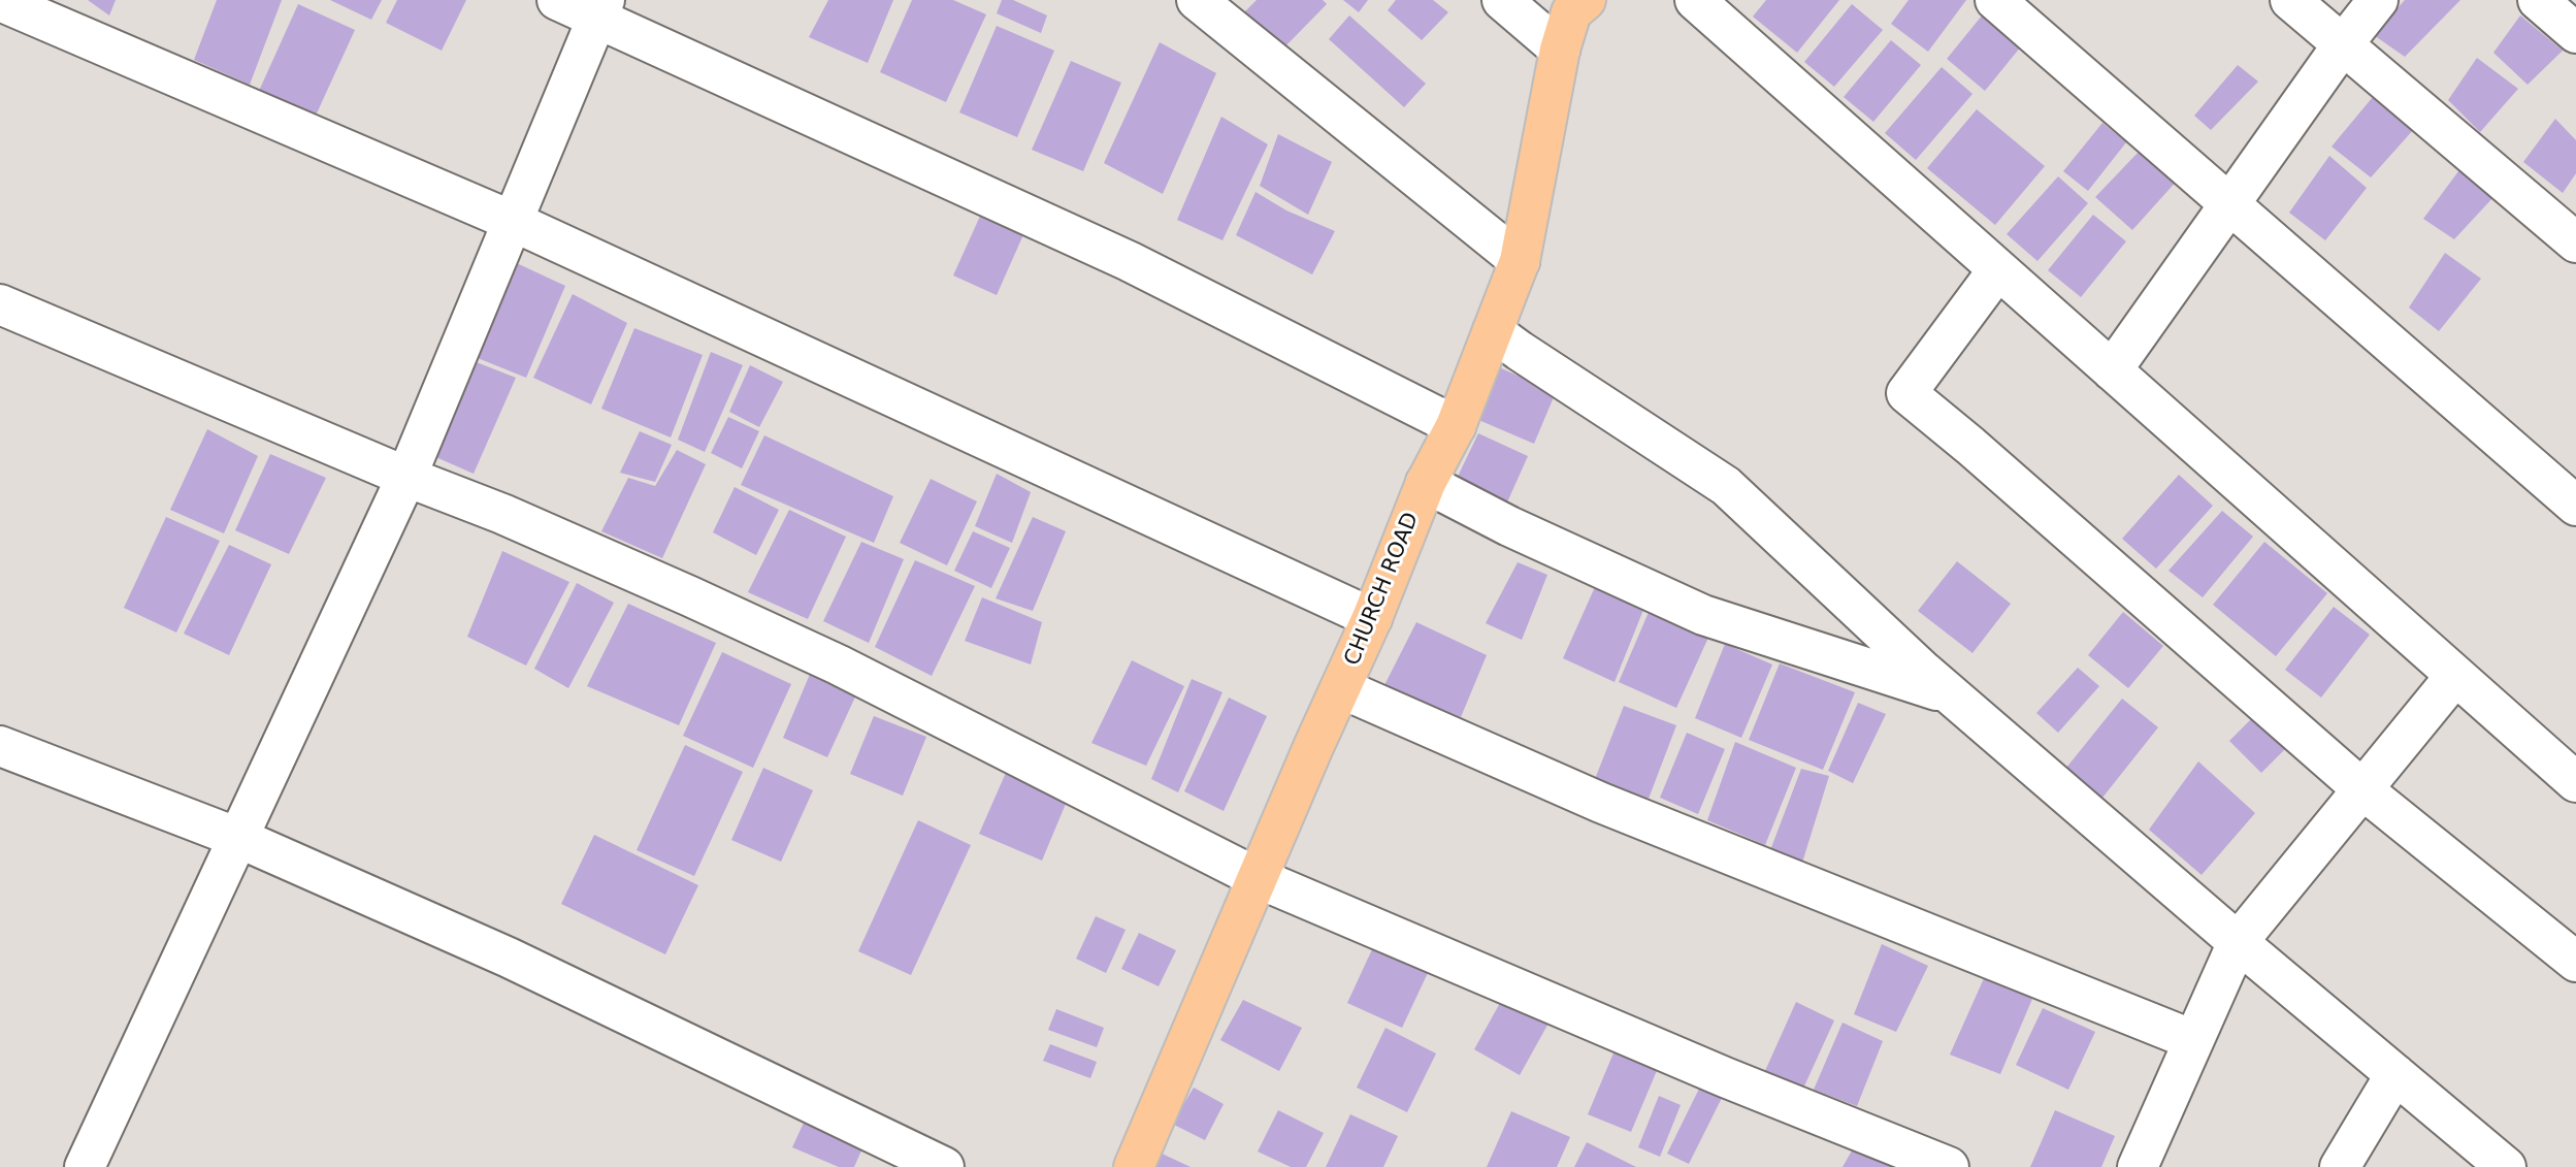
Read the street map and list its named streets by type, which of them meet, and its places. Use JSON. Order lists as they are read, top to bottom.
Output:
{
  "streets": {
    "main road": ["CHURCH ROAD"]
  }
}
